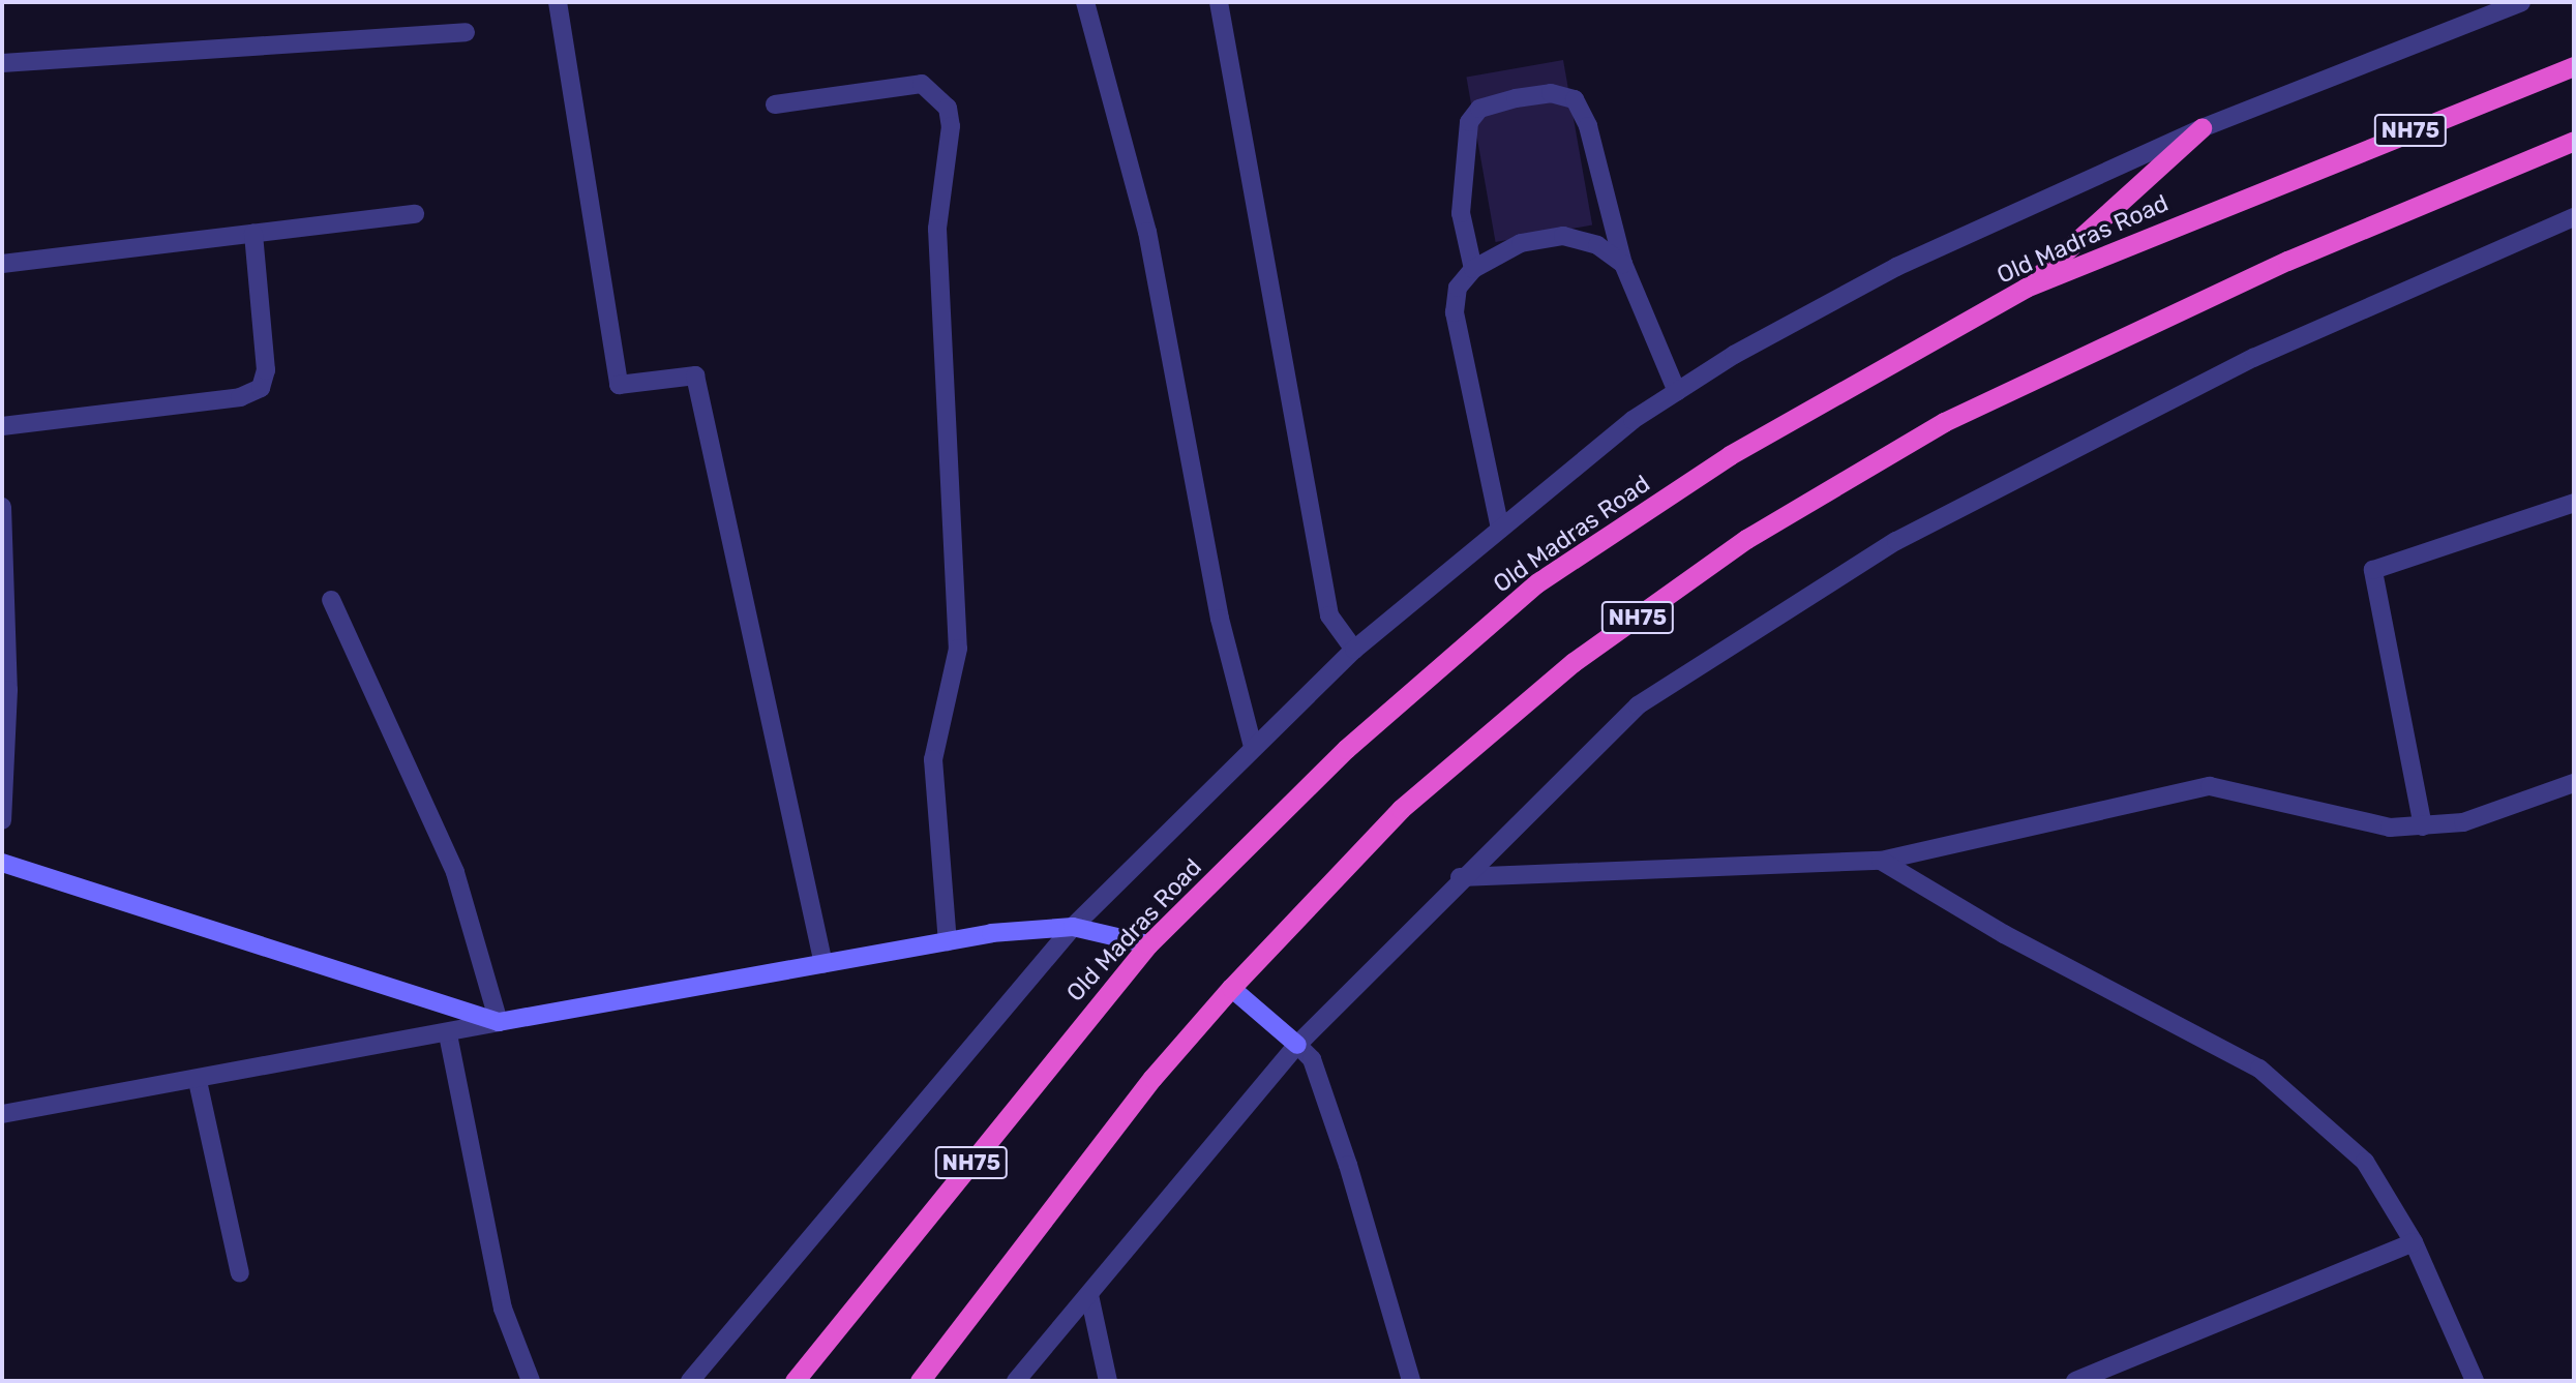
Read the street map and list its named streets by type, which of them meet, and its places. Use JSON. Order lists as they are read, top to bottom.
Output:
{
  "streets": {
    "highway": ["NH75", "Old Madras Road"]
  }
}
